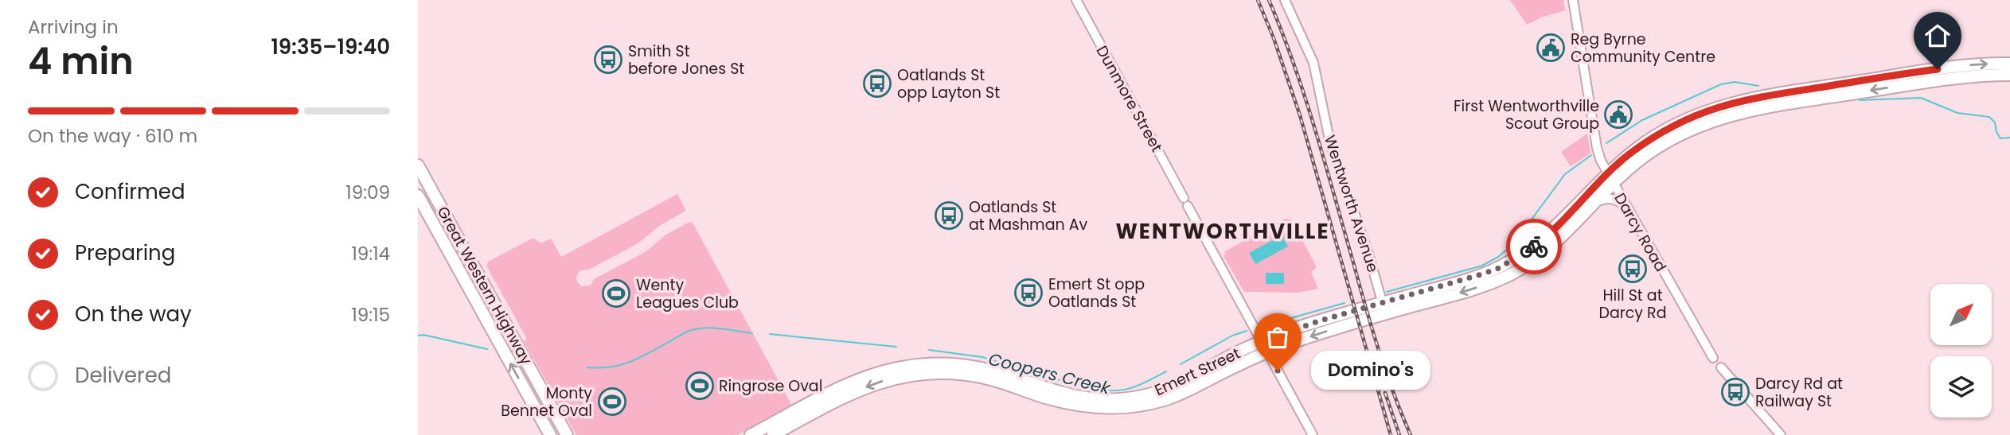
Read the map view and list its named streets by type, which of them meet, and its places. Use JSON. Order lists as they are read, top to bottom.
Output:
{
  "streets": {
    "highway": ["Great Western Highway", "Emert Street"],
    "main road": ["Dunmore Street", "Wentworth Avenue", "Darcy Road"]
  },
  "crossings": [
    ["Dunmore Street", "Emert Street"]
  ],
  "districts": ["WENTWORTHVILLE"],
  "water": ["Coopers Creek"],
  "places": {
    "public building": ["Reg Byrne Community Centre", "First Wentworthville Scout Group"],
    "bus stop": [
      "Smith St before Jones St",
      "Oatlands St opp Layton St",
      "Oatlands St at Mashman Av",
      "Hill St at Darcy Rd",
      "Emert St opp Oatlands St",
      "Darcy Rd at Railway St"
    ],
    "sports": ["Wenty Leagues Club", "Ringrose Oval", "Monty Bennet Oval"],
    "other": ["Domino's"]
  },
  "north": "top right",
  "page": {
    "heading": ["4 min", "Arriving in", "19:35–19:40"],
    "bar": "On the way · 610 m",
    "list": [
      ["Confirmed", "19:09"],
      ["Preparing", "19:14"],
      ["On the way", "19:15"],
      "Delivered"
    ],
    "bubble": "Domino's"
  }
}
